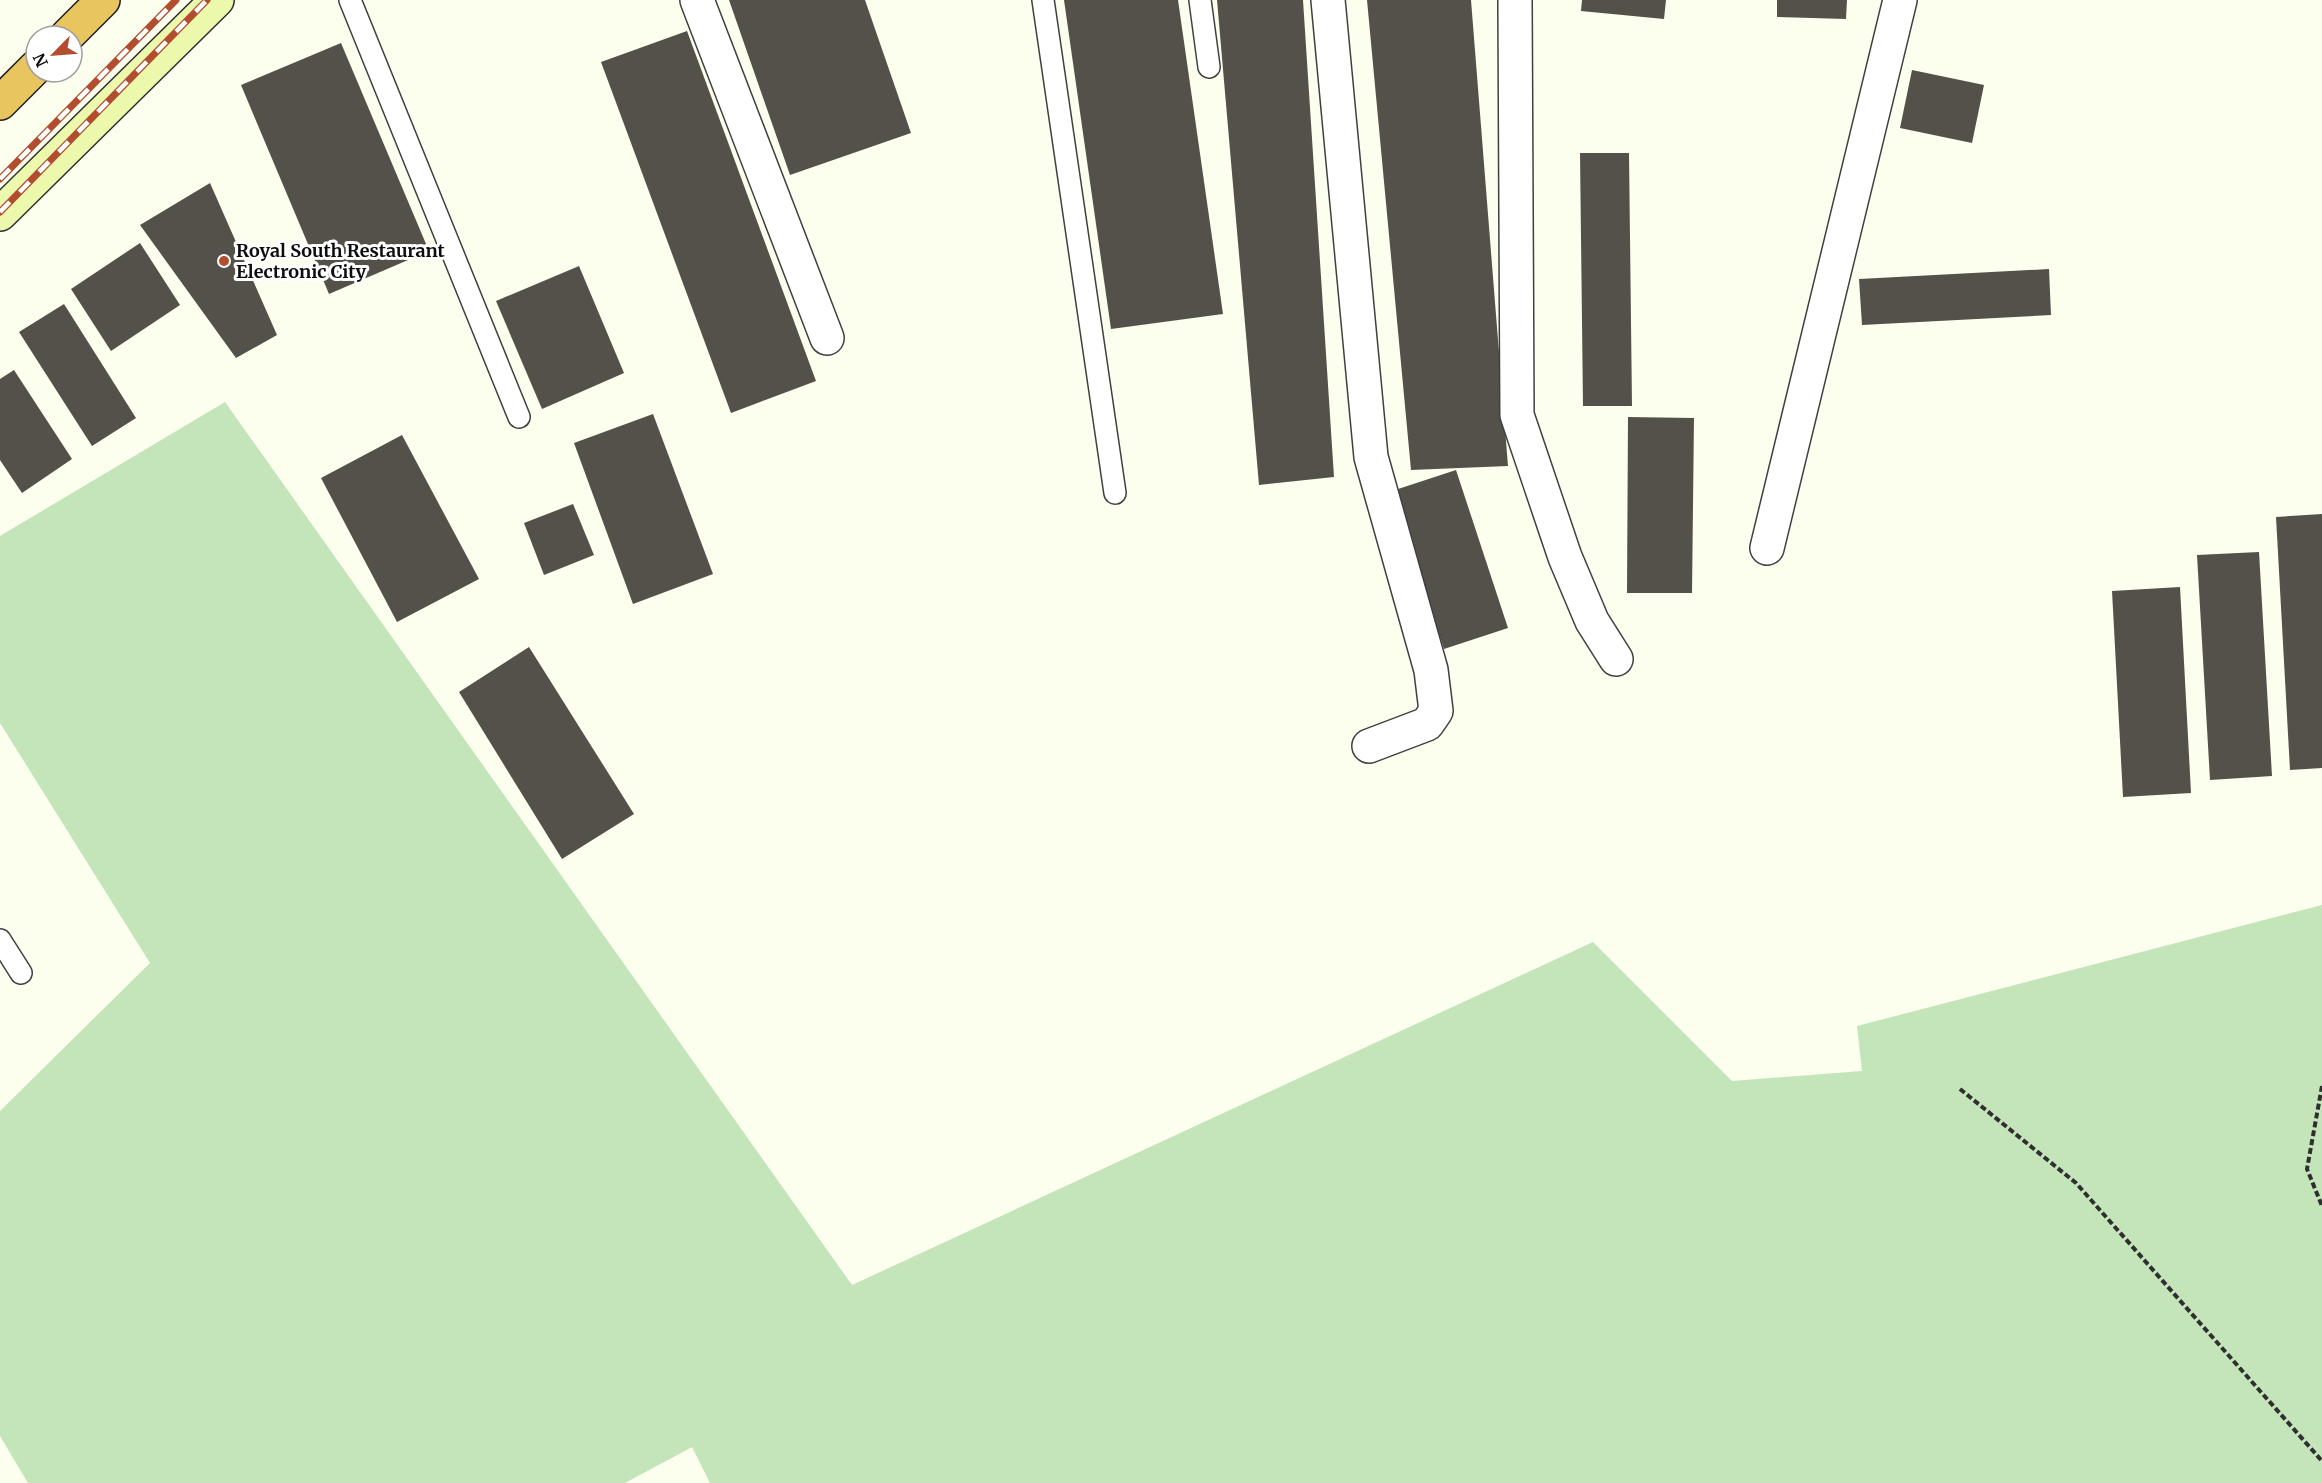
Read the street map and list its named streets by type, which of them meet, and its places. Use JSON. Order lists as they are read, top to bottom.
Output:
{
  "places": ["Royal South Restaurant Electronic City"],
  "north": "bottom left"
}
